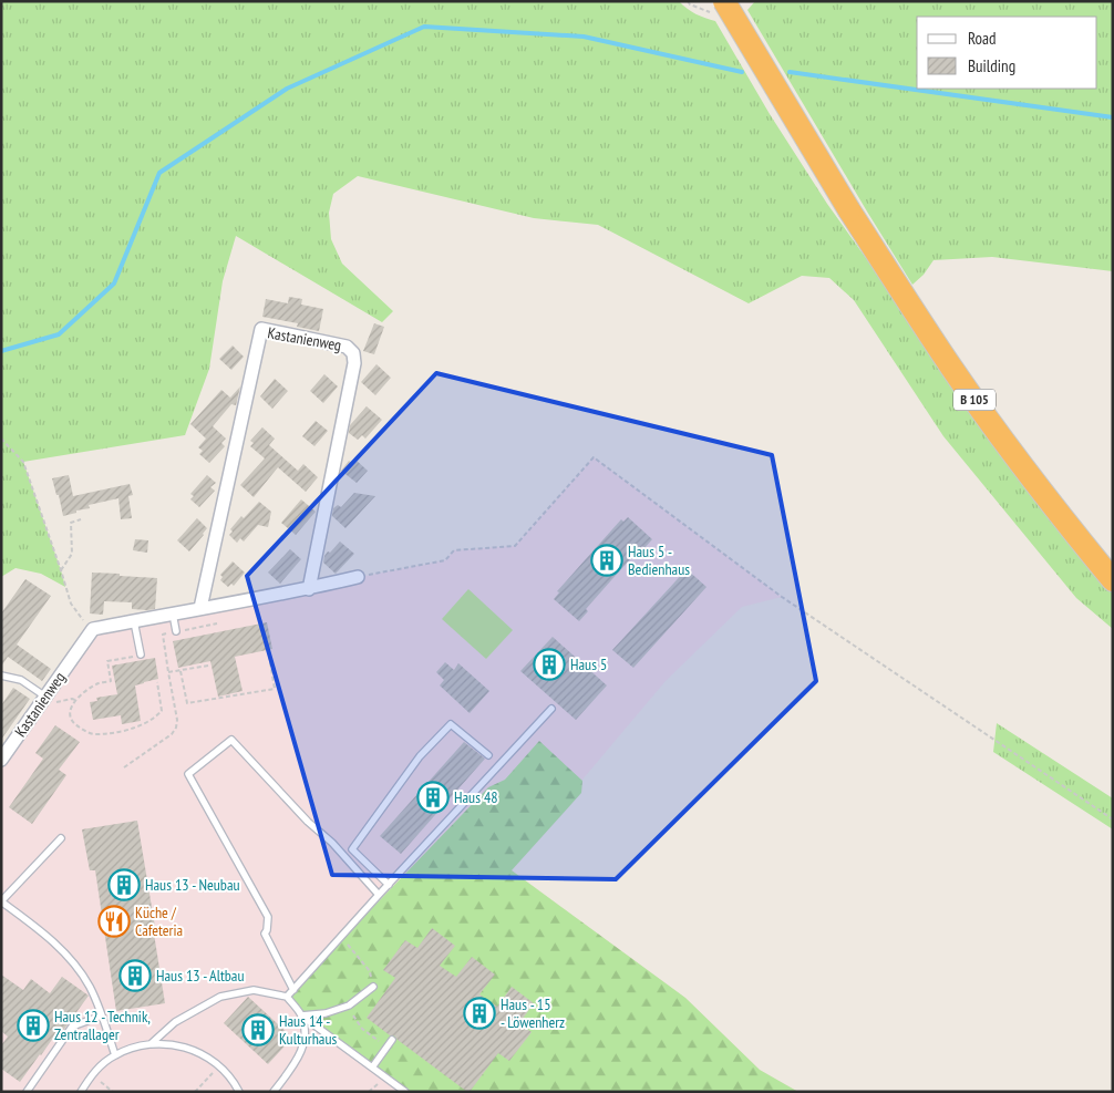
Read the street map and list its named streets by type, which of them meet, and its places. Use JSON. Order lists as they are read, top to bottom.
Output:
{
  "streets": {
    "highway": ["B 105"],
    "street": ["Kastanienweg"]
  },
  "places": {
    "building": [
      "Haus 5 - Bedienhaus",
      "Haus 5",
      "Haus 48",
      "Haus 13 - Neubau",
      "Haus 13 - Altbau",
      "Haus - 15 - Löwenherz",
      "Haus 12 - Technik, Zentrallager",
      "Haus 14 - Kulturhaus"
    ],
    "restaurant": ["Küche / Cafeteria"]
  },
  "legend": ["Road", "Building"]
}
